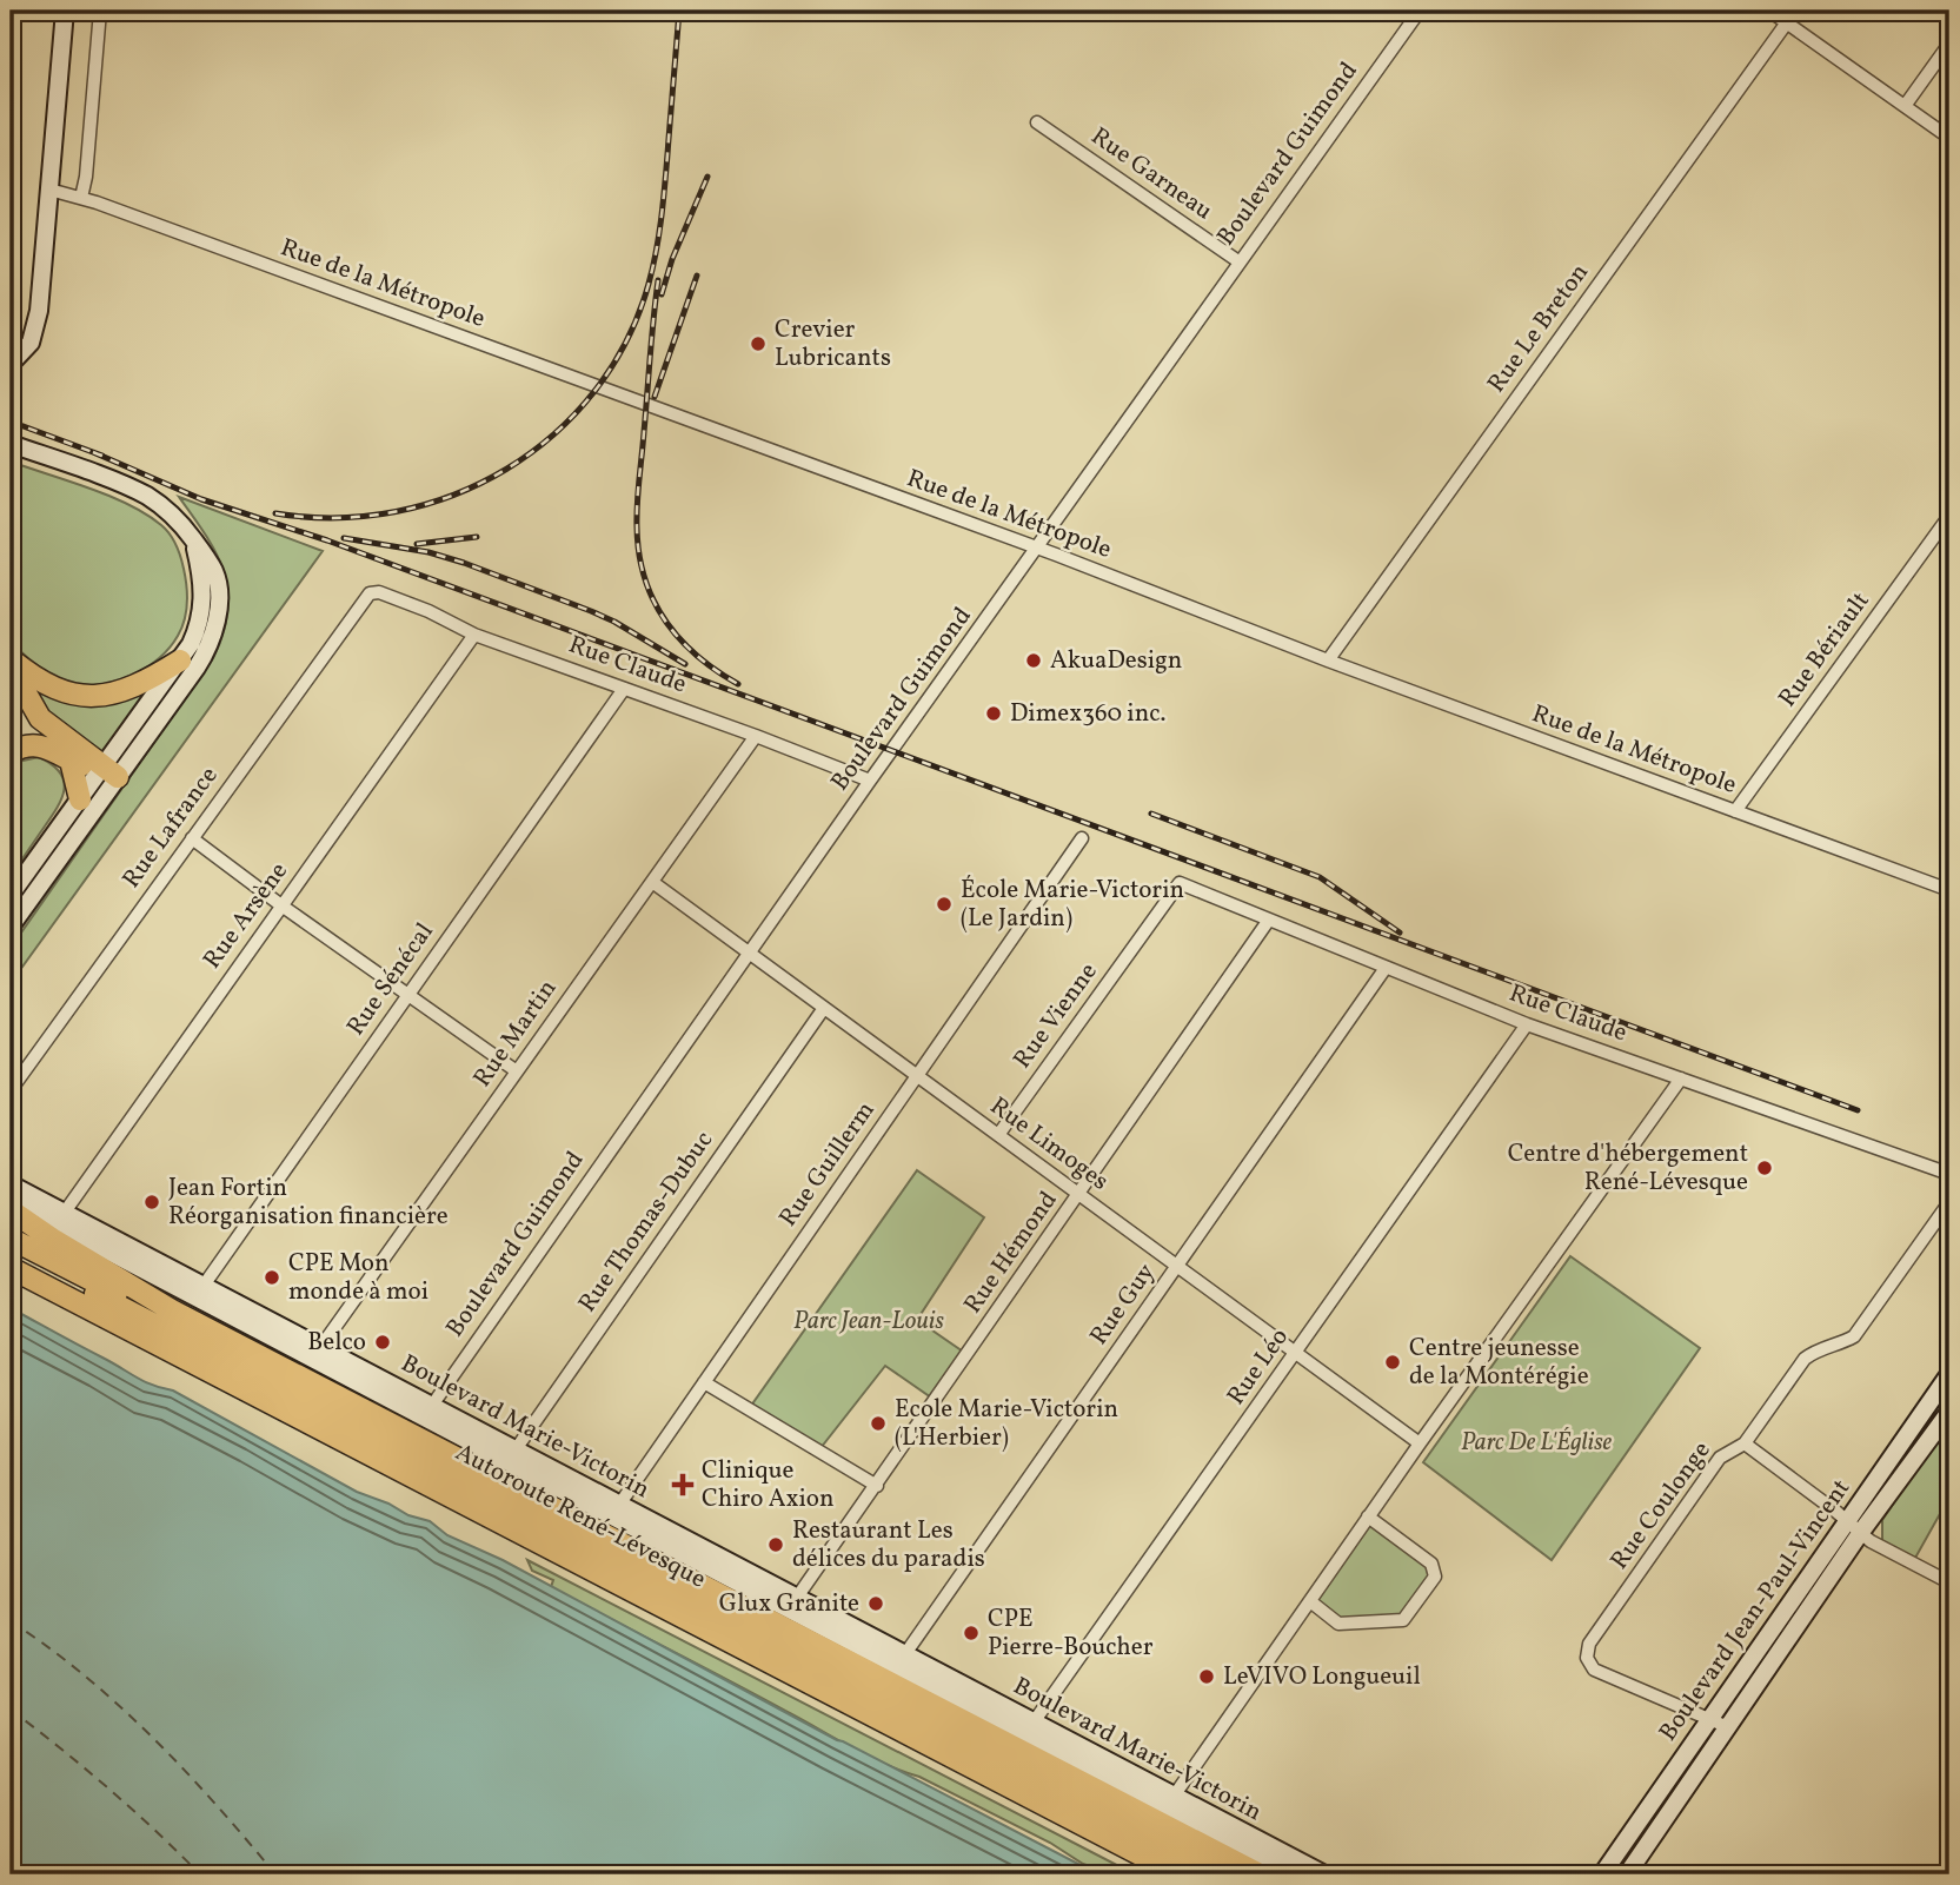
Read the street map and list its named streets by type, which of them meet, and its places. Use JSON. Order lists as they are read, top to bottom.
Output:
{
  "streets": {
    "highway": ["Autoroute René-Lévesque"],
    "street": [
      "Boulevard Guimond",
      "Rue Garneau",
      "Rue de la Métropole",
      "Rue Le Breton",
      "Rue Bériault",
      "Rue Claude",
      "Rue Lafrance",
      "Rue Arsène",
      "Rue Sénécal",
      "Rue Vienne",
      "Rue Martin",
      "Rue Limoges",
      "Rue Guillerm",
      "Rue Thomas-Dubuc",
      "Rue Hémond",
      "Rue Guy",
      "Rue Léo",
      "Boulevard Marie-Victorin",
      "Rue Coulonge",
      "Boulevard Jean-Paul-Vincent"
    ]
  },
  "crossings": [
    ["Boulevard Guimond", "Rue Garneau"],
    ["Boulevard Guimond", "Rue de la Métropole"],
    ["Boulevard Guimond", "Rue Claude"],
    ["Boulevard Guimond", "Rue Limoges"],
    ["Boulevard Guimond", "Boulevard Marie-Victorin"],
    ["Rue de la Métropole", "Rue Le Breton"],
    ["Rue de la Métropole", "Rue Bériault"],
    ["Rue Claude", "Rue Lafrance"],
    ["Rue Claude", "Rue Arsène"],
    ["Rue Claude", "Rue Sénécal"],
    ["Rue Claude", "Rue Vienne"],
    ["Rue Claude", "Rue Martin"],
    ["Rue Claude", "Rue Hémond"],
    ["Rue Claude", "Rue Guy"],
    ["Rue Claude", "Rue Léo"],
    ["Rue Arsène", "Boulevard Marie-Victorin"],
    ["Rue Sénécal", "Boulevard Marie-Victorin"],
    ["Rue Vienne", "Rue Limoges"],
    ["Rue Martin", "Rue Limoges"],
    ["Rue Martin", "Boulevard Marie-Victorin"],
    ["Rue Limoges", "Rue Guillerm"],
    ["Rue Limoges", "Rue Thomas-Dubuc"],
    ["Rue Limoges", "Rue Hémond"],
    ["Rue Limoges", "Rue Guy"],
    ["Rue Limoges", "Rue Léo"],
    ["Rue Guillerm", "Boulevard Marie-Victorin"],
    ["Rue Thomas-Dubuc", "Boulevard Marie-Victorin"],
    ["Rue Hémond", "Boulevard Marie-Victorin"],
    ["Rue Guy", "Boulevard Marie-Victorin"],
    ["Rue Léo", "Boulevard Marie-Victorin"],
    ["Rue Coulonge", "Boulevard Jean-Paul-Vincent"]
  ],
  "parks": ["Parc Jean-Louis", "Parc De L'Église"],
  "places": {
    "other": [
      "Crevier Lubricants",
      "AkuaDesign",
      "Dimex360 inc.",
      "École Marie-Victorin (Le Jardin)",
      "Centre d'hébergement René-Lévesque",
      "Jean Fortin Réorganisation financière",
      "CPE Mon monde à moi",
      "Belco",
      "Centre jeunesse de la Montérégie",
      "Ecole Marie-Victorin (L'Herbier)",
      "Restaurant Les délices du paradis",
      "Glux Granite",
      "CPE Pierre-Boucher",
      "LeVIVO Longueuil"
    ],
    "health": ["Clinique Chiro Axion"]
  }
}
